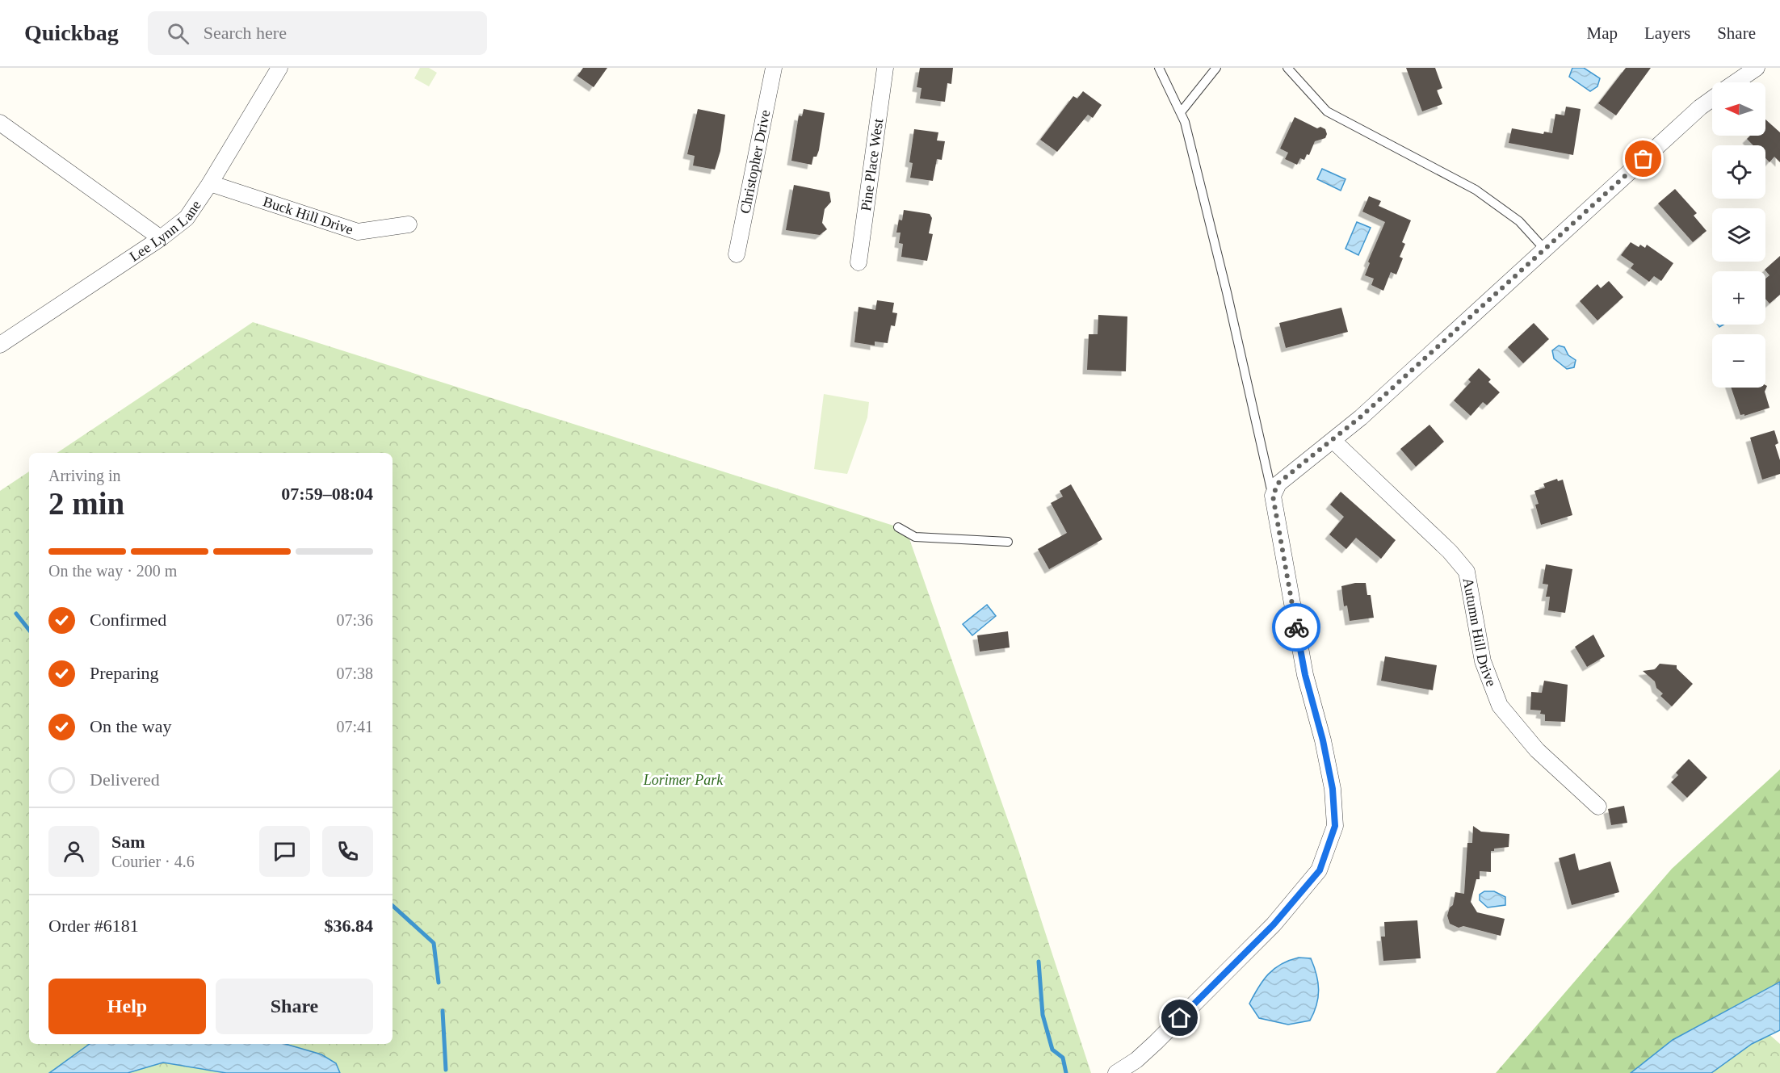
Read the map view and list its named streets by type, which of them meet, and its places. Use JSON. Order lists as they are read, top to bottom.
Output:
{
  "streets": {
    "street": [
      "Christopher Drive",
      "Pine Place West",
      "Buck Hill Drive",
      "Lee Lynn Lane",
      "Autumn Hill Drive"
    ]
  },
  "crossings": [
    ["Buck Hill Drive", "Lee Lynn Lane"]
  ],
  "parks": ["Lorimer Park"],
  "north": "left",
  "page": {
    "header": "Quickbag",
    "search": "Search here",
    "nav": ["Map", "Layers", "Share"],
    "map_buttons": ["+", "−"],
    "heading": ["2 min", "Arriving in", "07:59–08:04"],
    "panel": [
      "Sam",
      "Courier · 4.6",
      "Order #6181",
      "$36.84"
    ],
    "bar": "On the way · 200 m",
    "list": [
      ["Confirmed", "07:36"],
      ["Preparing", "07:38"],
      ["On the way", "07:41"],
      "Delivered"
    ],
    "buttons": ["Help", "Share"]
  }
}
